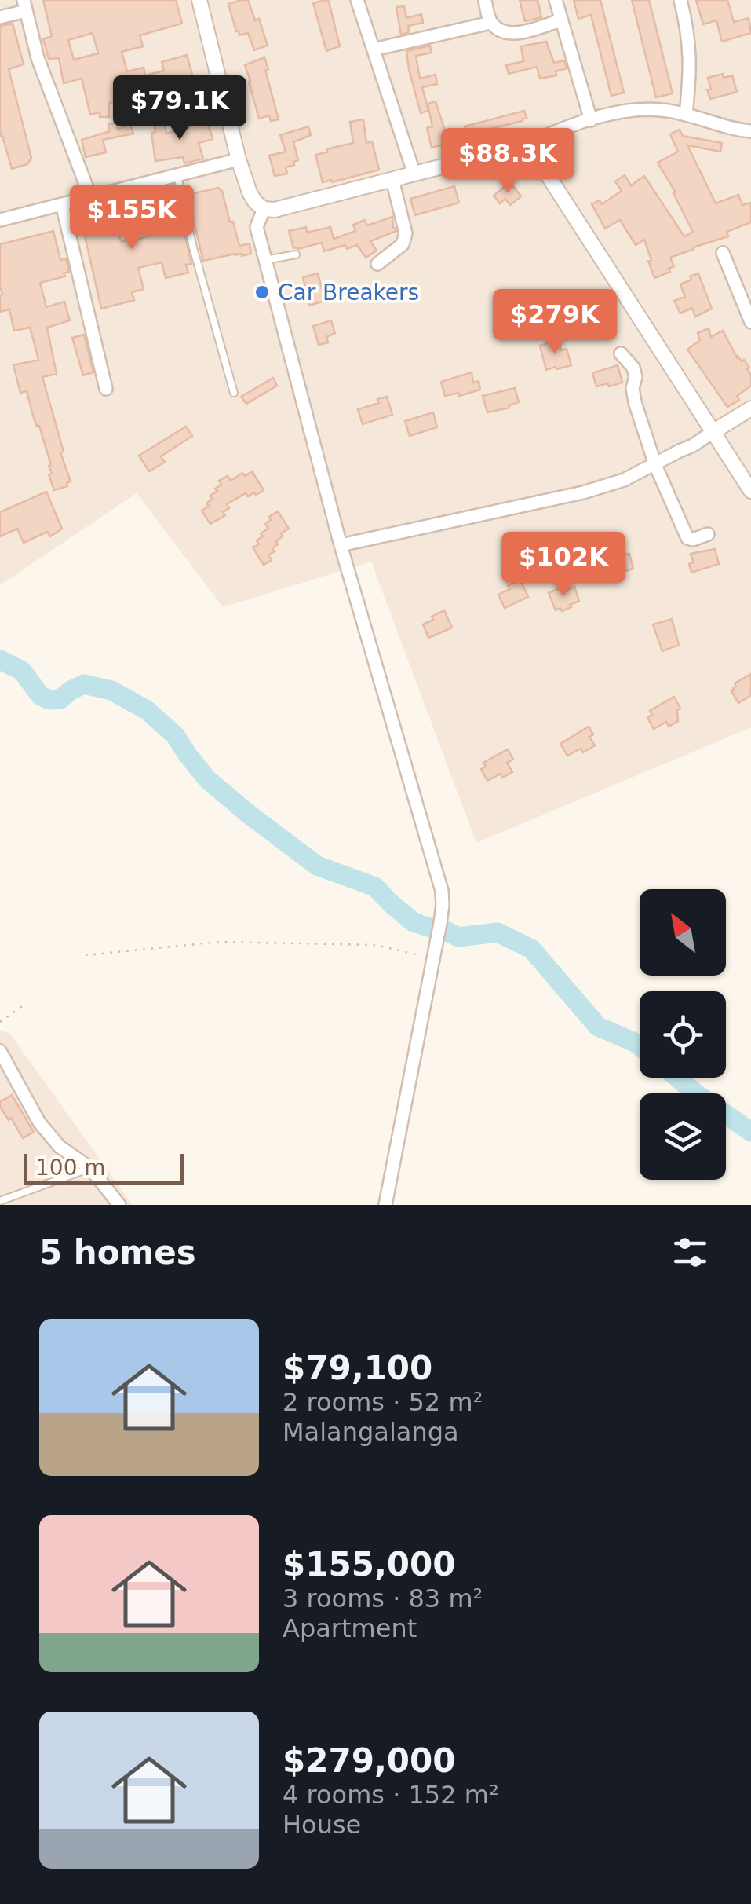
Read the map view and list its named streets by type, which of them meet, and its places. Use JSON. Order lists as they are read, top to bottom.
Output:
{
  "places": ["Car Breakers"],
  "scale_bar": "100 m",
  "north": "top left",
  "page": {
    "price": [
      "$79.1K",
      "$88.3K",
      "$155K",
      "$279K",
      "$102K"
    ],
    "scale": "100 m",
    "heading": "5 homes",
    "list": [
      {
        "name": "$79,100",
        "note": "2 rooms · 52 m² · Malangalanga"
      },
      {
        "name": "$155,000",
        "note": "3 rooms · 83 m² · Apartment"
      },
      {
        "name": "$279,000",
        "note": "4 rooms · 152 m² · House"
      }
    ]
  }
}
